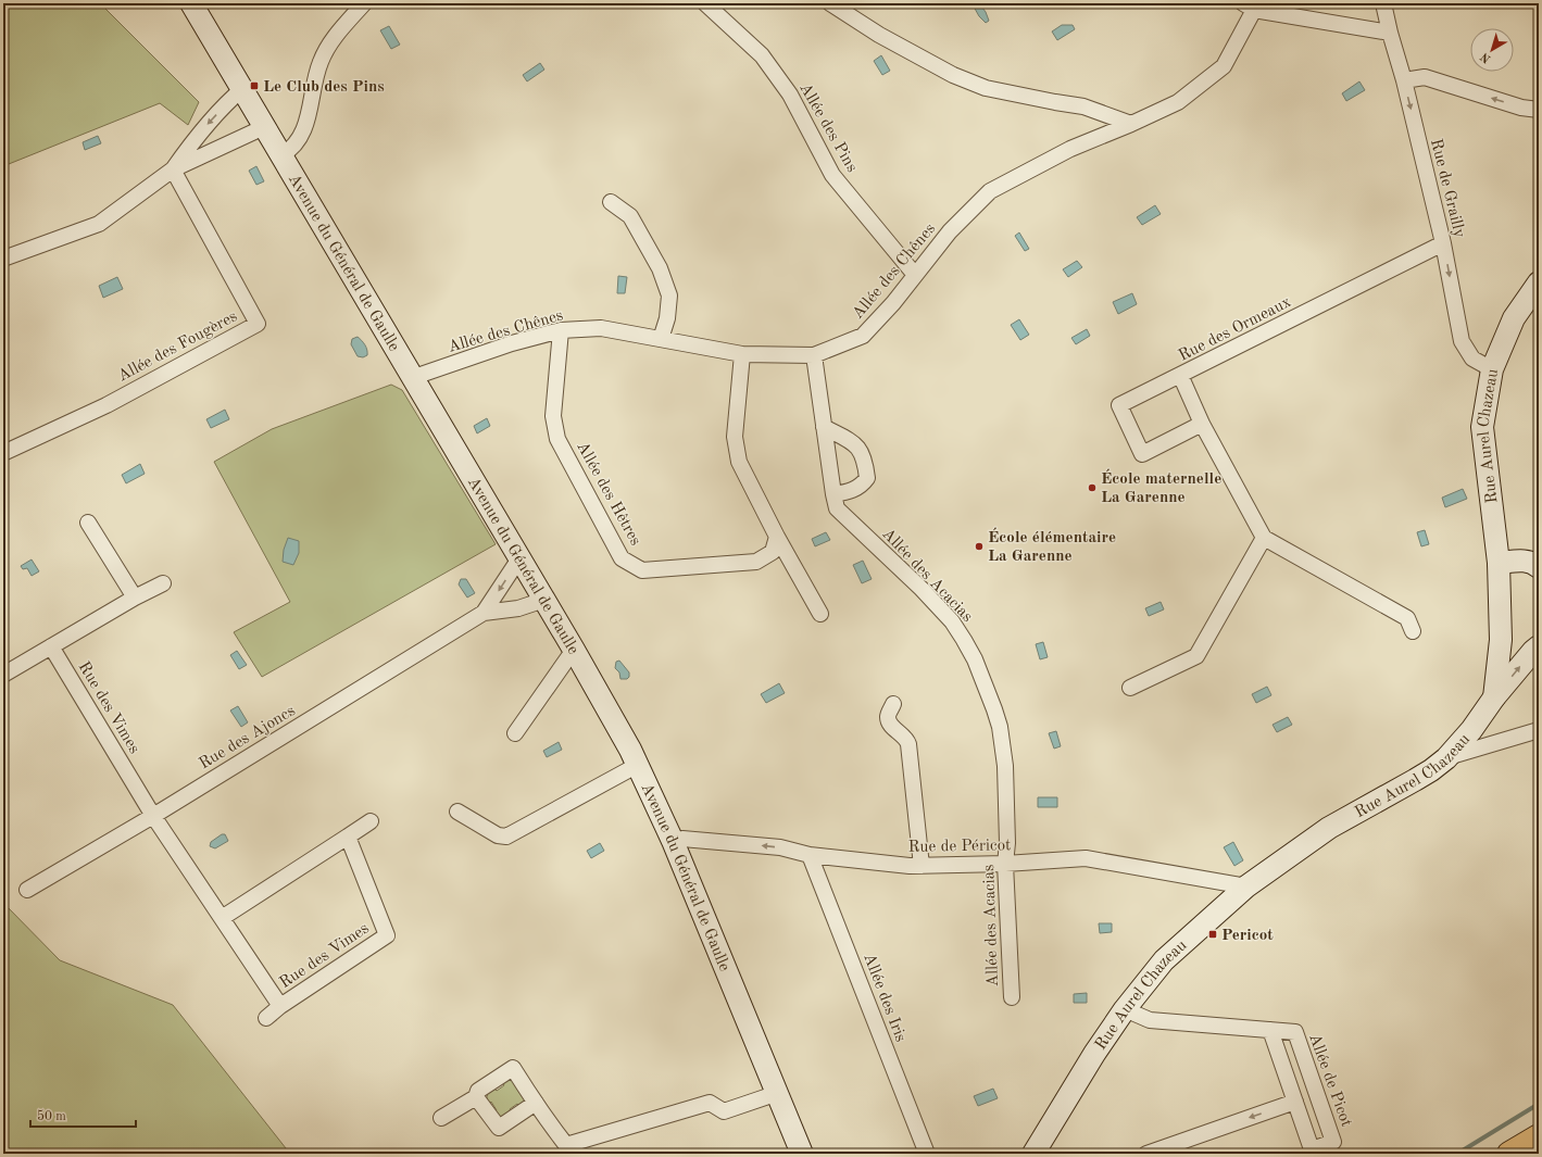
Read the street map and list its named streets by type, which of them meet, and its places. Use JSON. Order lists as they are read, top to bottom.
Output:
{
  "streets": {
    "main road": ["Avenue du Général de Gaulle", "Rue Aurel Chazeau"],
    "street": [
      "Allée des Pins",
      "Rue de Grailly",
      "Allée des Chênes",
      "Rue des Ormeaux",
      "Allée des Fougères",
      "Allée des Hêtres",
      "Allée des Acacias",
      "Rue des Vimes",
      "Rue des Ajoncs",
      "Rue de Péricot",
      "Allée des Iris",
      "Allée de Picot"
    ]
  },
  "crossings": [
    ["Allée des Pins", "Allée des Chênes"],
    ["Rue de Grailly", "Rue des Ormeaux"],
    ["Rue de Grailly", "Rue Aurel Chazeau"],
    ["Avenue du Général de Gaulle", "Allée des Chênes"],
    ["Avenue du Général de Gaulle", "Rue des Ajoncs"],
    ["Avenue du Général de Gaulle", "Rue de Péricot"],
    ["Allée des Chênes", "Allée des Hêtres"],
    ["Allée des Chênes", "Allée des Acacias"],
    ["Rue Aurel Chazeau", "Rue de Péricot"],
    ["Rue Aurel Chazeau", "Allée de Picot"],
    ["Allée des Acacias", "Rue de Péricot"],
    ["Rue des Vimes", "Rue des Ajoncs"],
    ["Rue de Péricot", "Allée des Iris"]
  ],
  "one_way": ["Rue de Grailly"],
  "places": {
    "transit": ["Le Club des Pins", "Pericot"],
    "other": ["École maternelle La Garenne", "École élémentaire La Garenne"]
  },
  "scale_bar": "50 m",
  "north": "bottom left"
}
